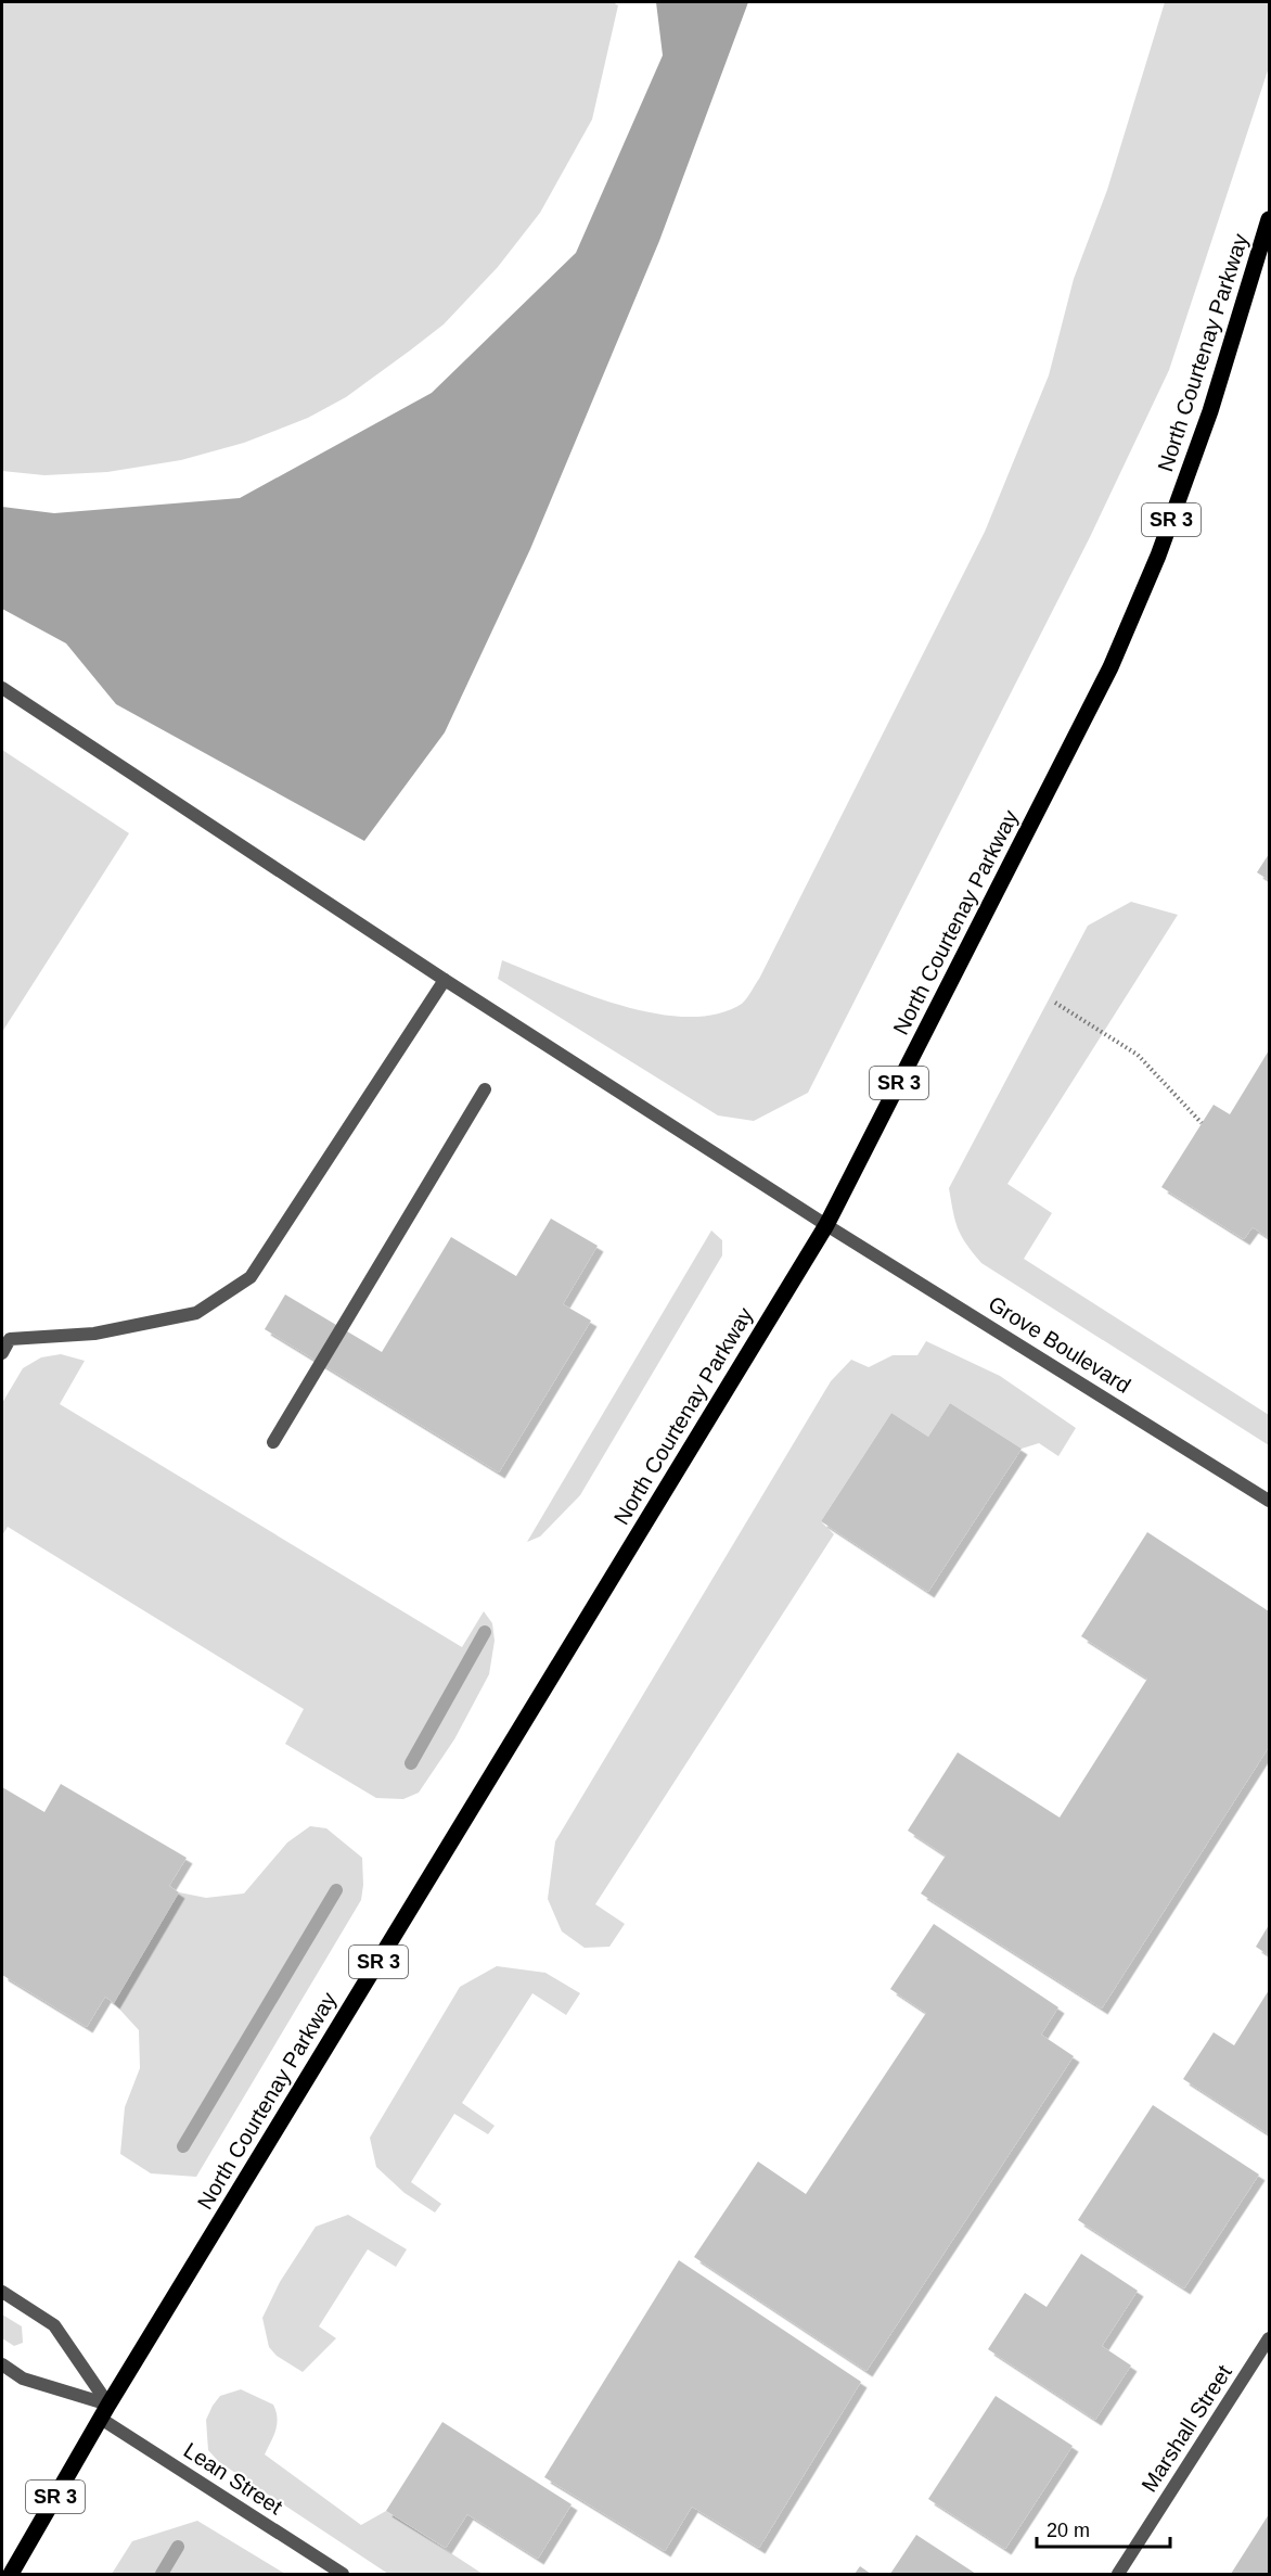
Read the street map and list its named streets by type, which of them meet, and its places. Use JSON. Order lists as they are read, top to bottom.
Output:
{
  "streets": {
    "main road": ["North Courtenay Parkway", "SR 3"],
    "street": ["Grove Boulevard", "Marshall Street", "Lean Street"]
  },
  "crossings": [
    ["North Courtenay Parkway", "Grove Boulevard"],
    ["North Courtenay Parkway", "Lean Street"]
  ],
  "scale_bar": "20 m"
}
